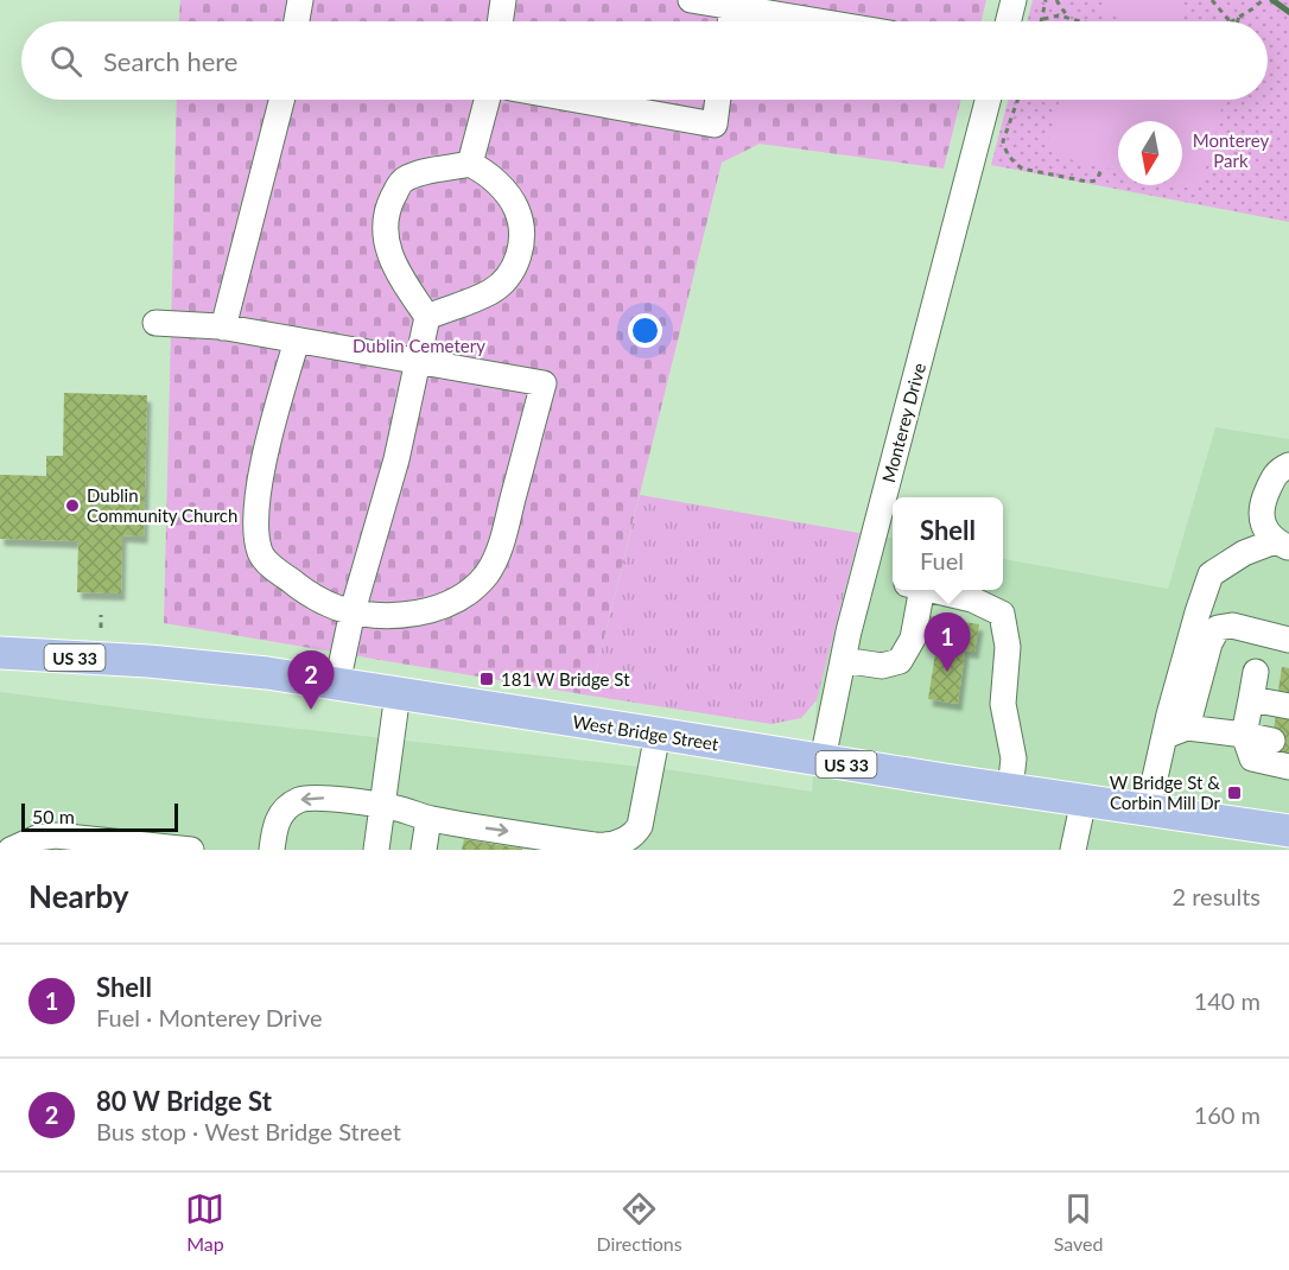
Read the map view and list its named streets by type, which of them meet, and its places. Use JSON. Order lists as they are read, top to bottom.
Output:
{
  "streets": {
    "main road": ["US 33", "West Bridge Street"],
    "street": ["Monterey Drive"]
  },
  "crossings": [
    ["Monterey Drive", "West Bridge Street"]
  ],
  "parks": ["Monterey Park", "Dublin Cemetery"],
  "places": {
    "other": ["Dublin Community Church"],
    "transit": ["181 W Bridge St", "W Bridge St & Corbin Mill Dr"]
  },
  "scale_bar": "50 m",
  "north": "bottom",
  "page": {
    "search": "Search here",
    "popup": ["Shell", "Fuel"],
    "pins": ["1", "2"],
    "scale": "50 m",
    "heading": ["Nearby", "2 results"],
    "list": [
      {
        "mark": "1",
        "name": "Shell",
        "note": "Fuel · Monterey Drive",
        "value": "140 m"
      },
      {
        "mark": "2",
        "name": "80 W Bridge St",
        "note": "Bus stop · West Bridge Street",
        "value": "160 m"
      }
    ],
    "nav": ["Map", "Directions", "Saved"]
  }
}
